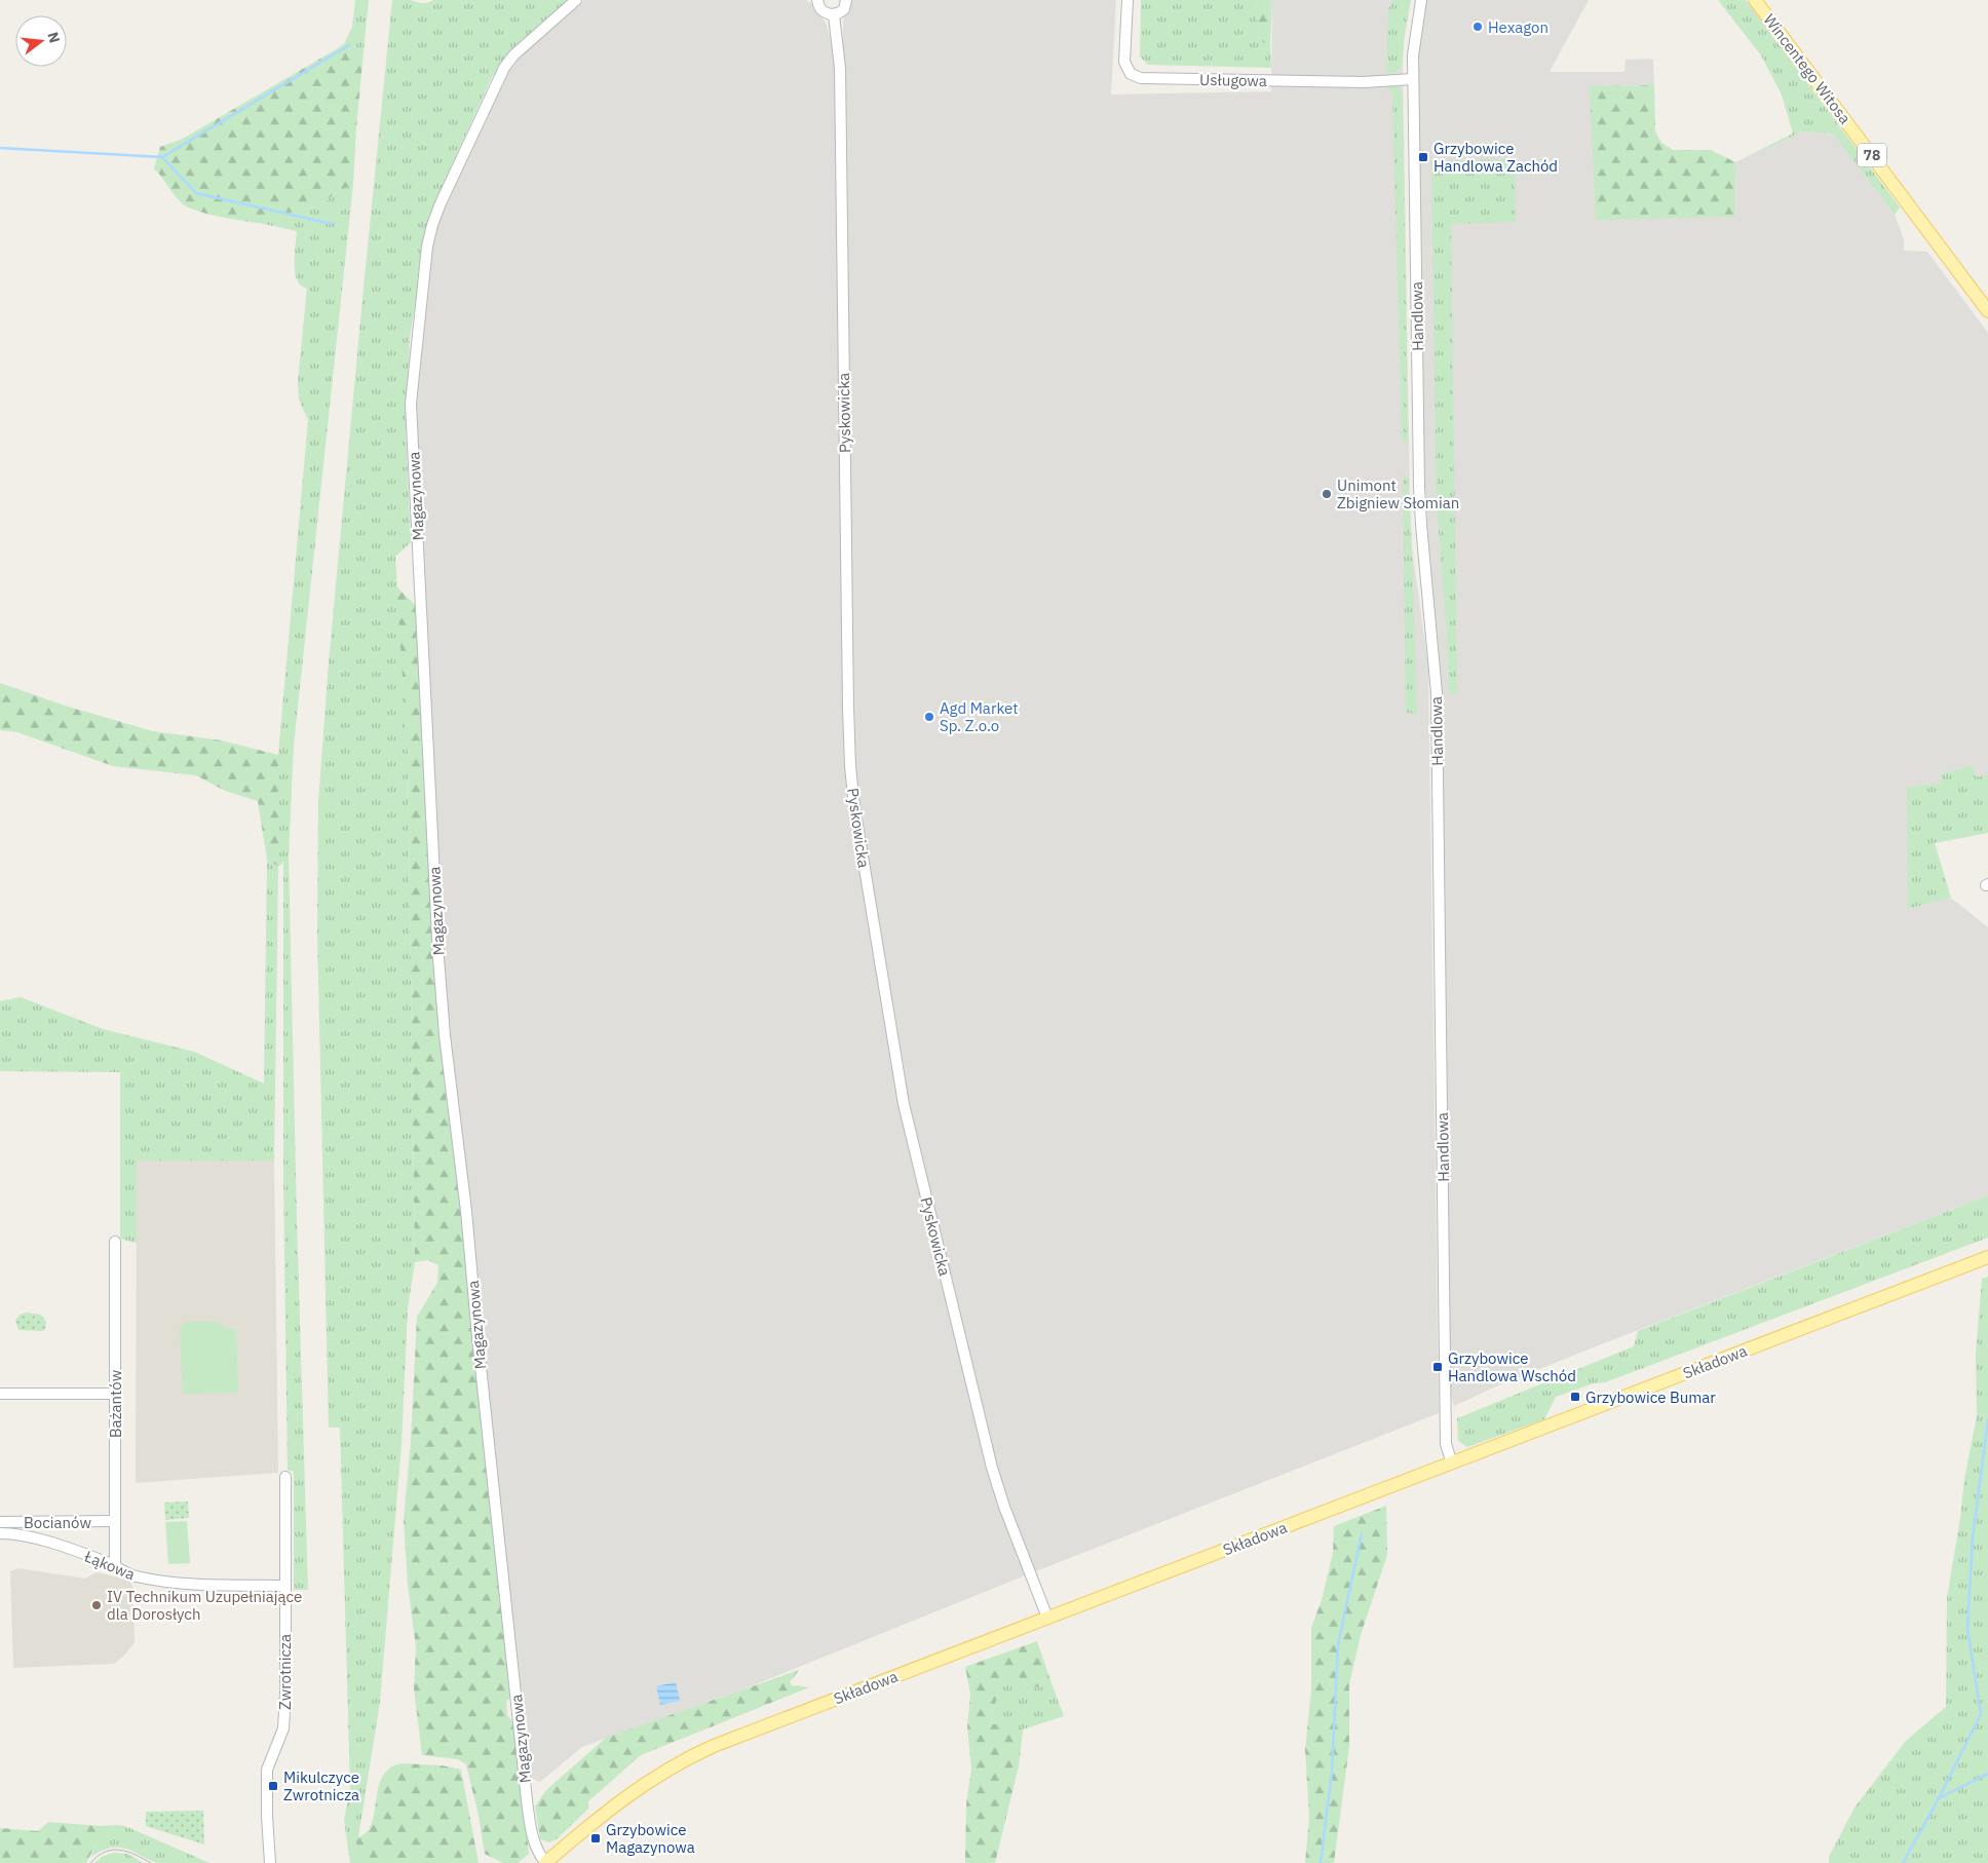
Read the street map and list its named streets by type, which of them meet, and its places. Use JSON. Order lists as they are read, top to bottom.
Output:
{
  "streets": {
    "main road": ["Wincentego Witosa", "78", "Składowa"],
    "street": [
      "Usługowa",
      "Handlowa",
      "Pyskowicka",
      "Magazynowa",
      "Bażantów",
      "Bocianów",
      "Łąkowa",
      "Zwrotnicza"
    ]
  },
  "crossings": [
    ["Usługowa", "Handlowa"],
    ["Handlowa", "Składowa"],
    ["Pyskowicka", "Składowa"],
    ["Magazynowa", "Składowa"],
    ["Bażantów", "Bocianów"],
    ["Bażantów", "Łąkowa"],
    ["Łąkowa", "Zwrotnicza"]
  ],
  "places": {
    "other": [
      "Hexagon",
      "Unimont Zbigniew Słomian",
      "Agd Market Sp. Z.o.o",
      "IV Technikum Uzupełniające dla Dorosłych"
    ],
    "transit": [
      "Grzybowice Handlowa Zachód",
      "Grzybowice Handlowa Wschód",
      "Grzybowice Bumar",
      "Mikulczyce Zwrotnicza",
      "Grzybowice Magazynowa"
    ]
  },
  "north": "right"
}
